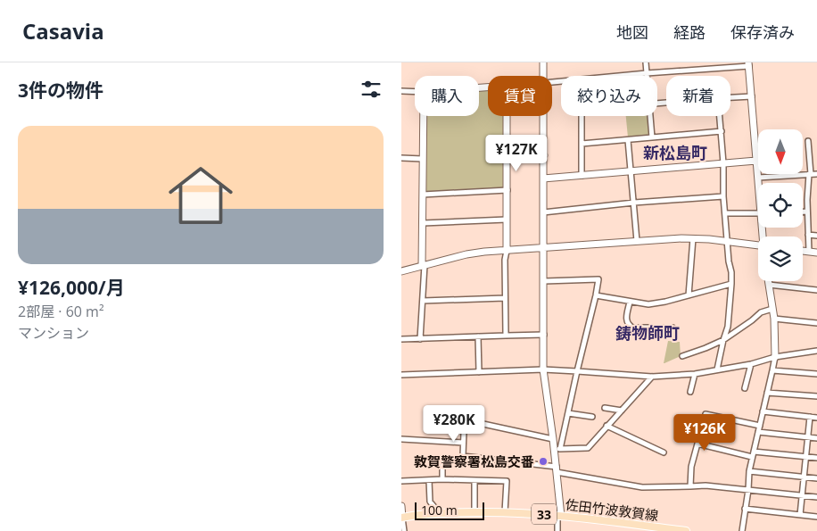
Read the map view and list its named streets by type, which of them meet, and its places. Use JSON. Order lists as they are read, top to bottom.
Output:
{
  "streets": {
    "main road": ["佐田竹波敦賀線", "33"]
  },
  "districts": ["新松島町", "鋳物師町"],
  "places": ["敦賀警察署松島交番"],
  "scale_bar": "100 m",
  "north": "bottom",
  "page": {
    "header": "Casavia",
    "nav": ["地図", "経路", "保存済み"],
    "heading": "3件の物件",
    "chip": [
      "購入",
      "賃貸",
      "絞り込み",
      "新着"
    ],
    "list": [
      {
        "name": "¥126,000/月",
        "note": "2部屋 · 60 m² · マンション"
      }
    ],
    "price": ["¥127K", "¥280K", "¥126K"],
    "scale": "100 m"
  }
}
